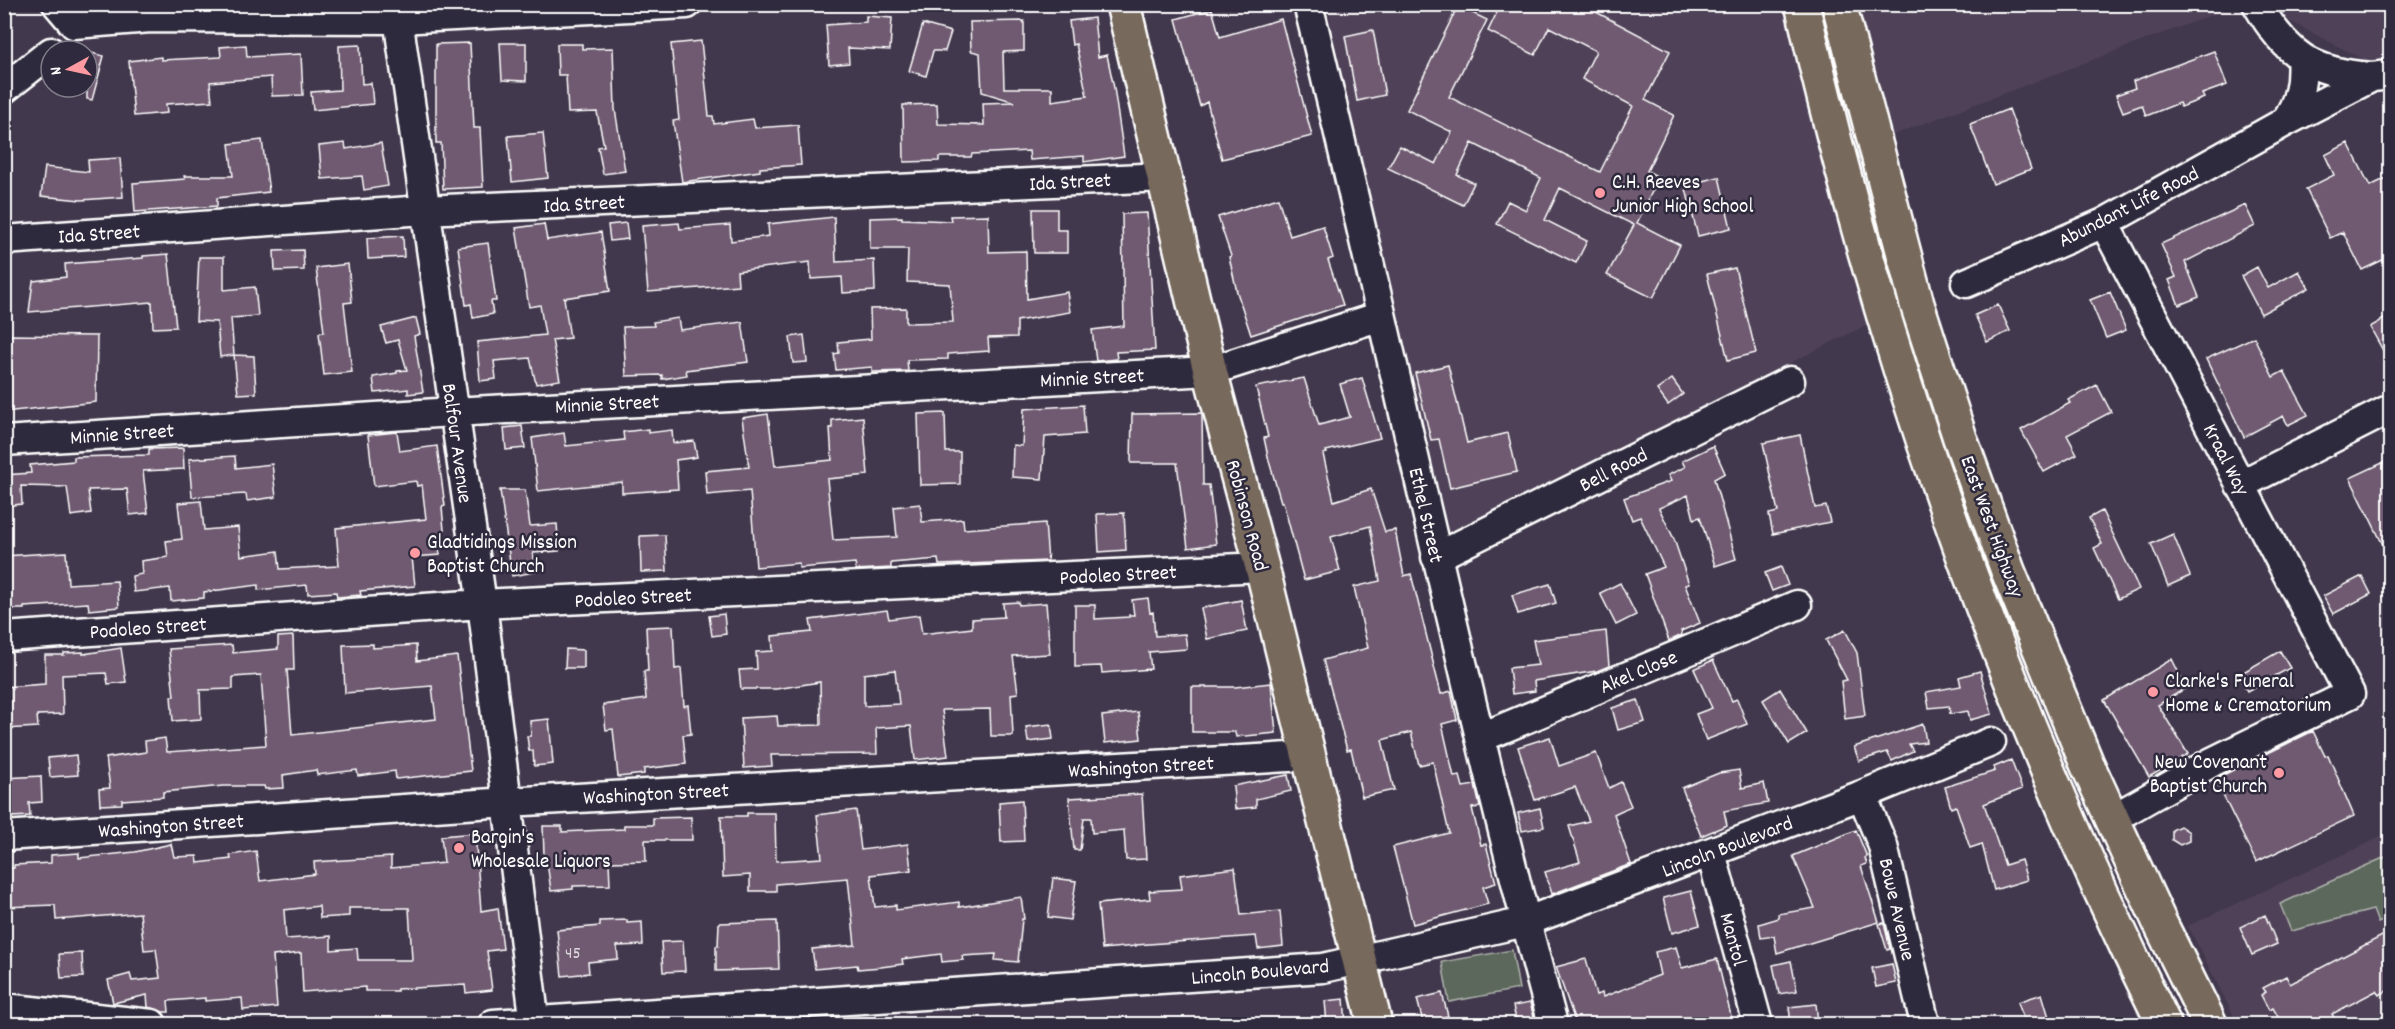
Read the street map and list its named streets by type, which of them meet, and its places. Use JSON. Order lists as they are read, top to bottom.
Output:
{
  "streets": {
    "main road": ["Robinson Road", "East West Highway"],
    "street": [
      "Ida Street",
      "Abundant Life Road",
      "Minnie Street",
      "Balfour Avenue",
      "Kraal Way",
      "Bell Road",
      "Ethel Street",
      "Podoleo Street",
      "Akel Close",
      "Washington Street",
      "Lincoln Boulevard",
      "Bowe Avenue",
      "Mantol"
    ]
  },
  "crossings": [
    ["Ida Street", "Balfour Avenue"],
    ["Ida Street", "Robinson Road"],
    ["Abundant Life Road", "Kraal Way"],
    ["Minnie Street", "Balfour Avenue"],
    ["Minnie Street", "Robinson Road"],
    ["Minnie Street", "Ethel Street"],
    ["Balfour Avenue", "Podoleo Street"],
    ["Balfour Avenue", "Washington Street"],
    ["Balfour Avenue", "Lincoln Boulevard"],
    ["Kraal Way", "East West Highway"],
    ["Bell Road", "Ethel Street"],
    ["Robinson Road", "Podoleo Street"],
    ["Robinson Road", "Washington Street"],
    ["Robinson Road", "Lincoln Boulevard"],
    ["Ethel Street", "Akel Close"],
    ["Ethel Street", "Lincoln Boulevard"],
    ["Lincoln Boulevard", "Bowe Avenue"],
    ["Lincoln Boulevard", "Mantol"]
  ],
  "places": [
    "C.H. Reeves Junior High School",
    "Gladtidings Mission Baptist Church",
    "Clarke's Funeral Home & Crematorium",
    "New Covenant Baptist Church",
    "Bargin's Wholesale Liquors"
  ],
  "house_numbers": ["45"],
  "north": "left"
}
